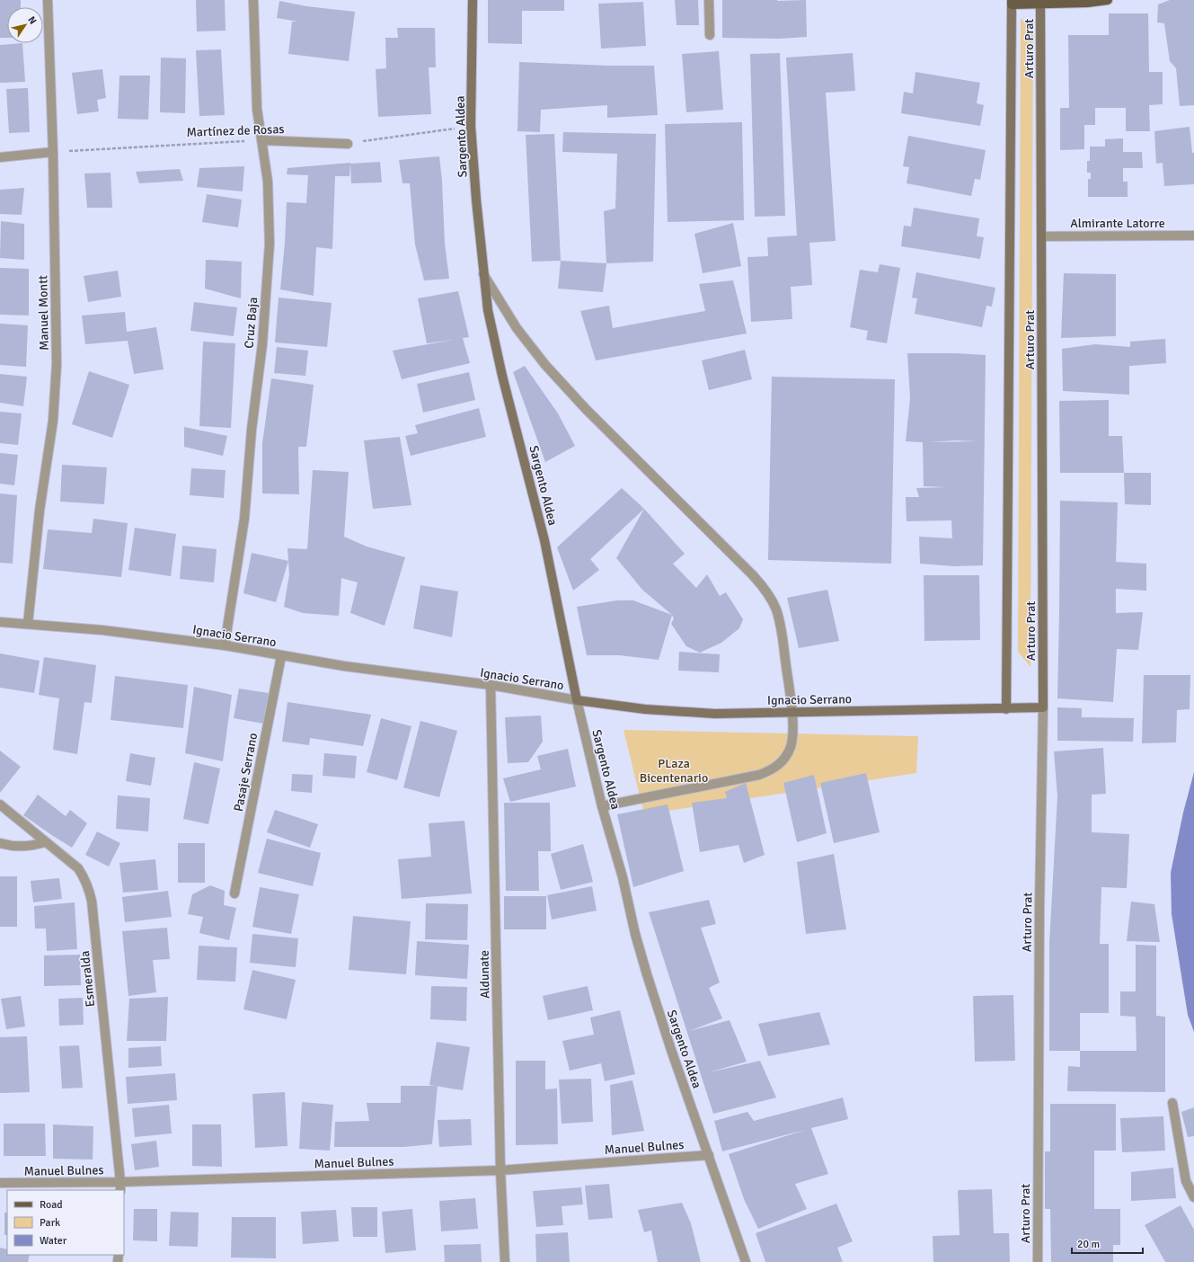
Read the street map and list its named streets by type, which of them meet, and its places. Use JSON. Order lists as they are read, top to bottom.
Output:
{
  "streets": {
    "main road": ["Arturo Prat", "Sargento Aldea", "Ignacio Serrano"],
    "street": [
      "Martínez de Rosas",
      "Almirante Latorre",
      "Manuel Montt",
      "Cruz Baja",
      "Pasaje Serrano",
      "Aldunate",
      "Esmeralda",
      "Manuel Bulnes"
    ]
  },
  "crossings": [
    ["Arturo Prat", "Almirante Latorre"],
    ["Arturo Prat", "Ignacio Serrano"],
    ["Martínez de Rosas", "Manuel Montt"],
    ["Martínez de Rosas", "Cruz Baja"],
    ["Sargento Aldea", "Ignacio Serrano"],
    ["Sargento Aldea", "Manuel Bulnes"],
    ["Manuel Montt", "Ignacio Serrano"],
    ["Cruz Baja", "Ignacio Serrano"],
    ["Ignacio Serrano", "Pasaje Serrano"],
    ["Ignacio Serrano", "Aldunate"],
    ["Aldunate", "Manuel Bulnes"],
    ["Esmeralda", "Manuel Bulnes"]
  ],
  "parks": ["PLaza Bicentenario"],
  "legend": ["Road", "Park", "Water"],
  "scale_bar": "20 m",
  "north": "top right"
}
